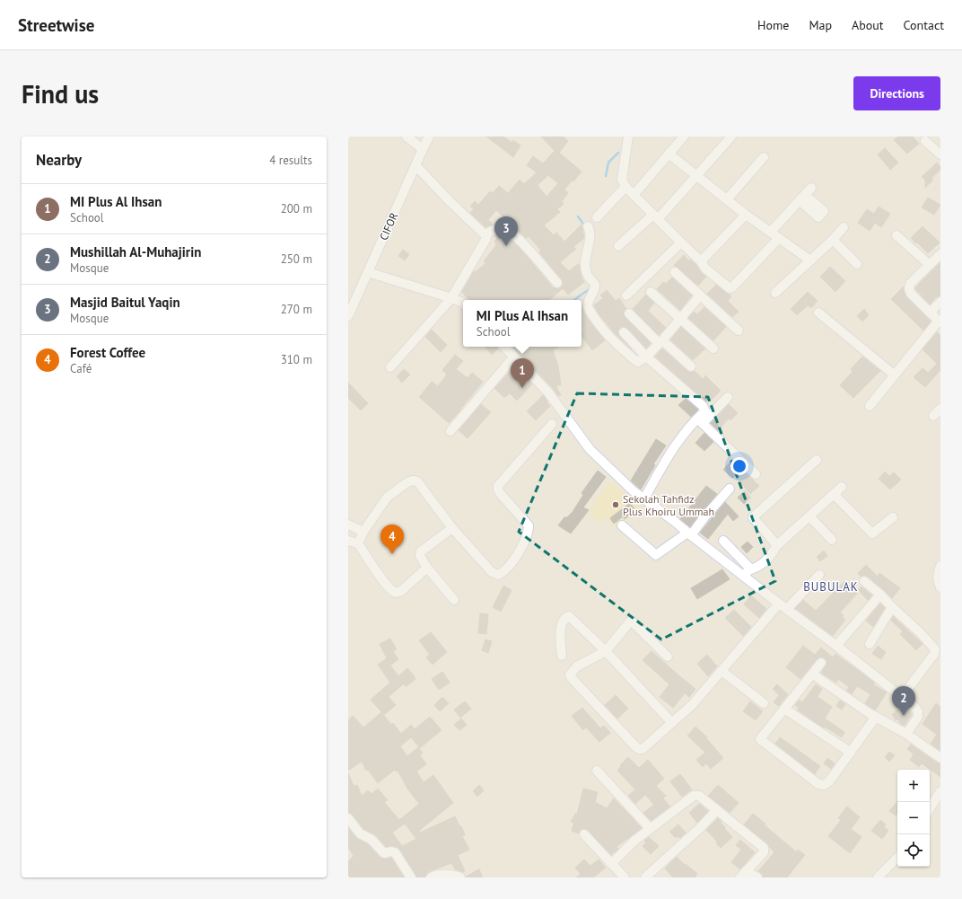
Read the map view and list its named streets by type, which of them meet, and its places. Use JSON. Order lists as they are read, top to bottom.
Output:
{
  "streets": {
    "street": ["CIFOR"]
  },
  "districts": ["BUBULAK"],
  "places": ["Sekolah Tahfidz Plus Khoiru Ummah"],
  "page": {
    "header": "Streetwise",
    "nav": [
      "Home",
      "Map",
      "About",
      "Contact"
    ],
    "buttons": "Directions",
    "title": "Find us",
    "heading": ["Nearby", "4 results"],
    "list": [
      {
        "mark": "1",
        "name": "MI Plus Al Ihsan",
        "note": "School",
        "value": "200 m"
      },
      {
        "mark": "2",
        "name": "Mushillah Al-Muhajirin",
        "note": "Mosque",
        "value": "250 m"
      },
      {
        "mark": "3",
        "name": "Masjid Baitul Yaqin",
        "note": "Mosque",
        "value": "270 m"
      },
      {
        "mark": "4",
        "name": "Forest Coffee",
        "note": "Café",
        "value": "310 m"
      }
    ],
    "pins": [
      "3",
      "1",
      "4",
      "2"
    ],
    "popup": ["MI Plus Al Ihsan", "School"],
    "map_buttons": ["+", "−"]
  }
}
